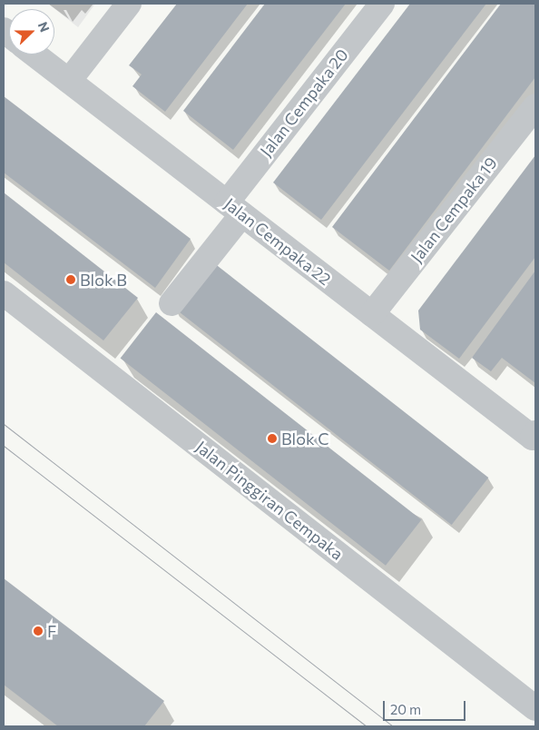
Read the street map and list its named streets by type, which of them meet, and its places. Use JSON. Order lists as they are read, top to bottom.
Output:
{
  "streets": {
    "street": [
      "Jalan Cempaka 20",
      "Jalan Cempaka 19",
      "Jalan Cempaka 22",
      "Jalan Pinggiran Cempaka"
    ]
  },
  "crossings": [
    ["Jalan Cempaka 20", "Jalan Cempaka 22"],
    ["Jalan Cempaka 19", "Jalan Cempaka 22"]
  ],
  "places": ["Blok B", "Blok C", "F"],
  "scale_bar": "20 m",
  "north": "right"
}
